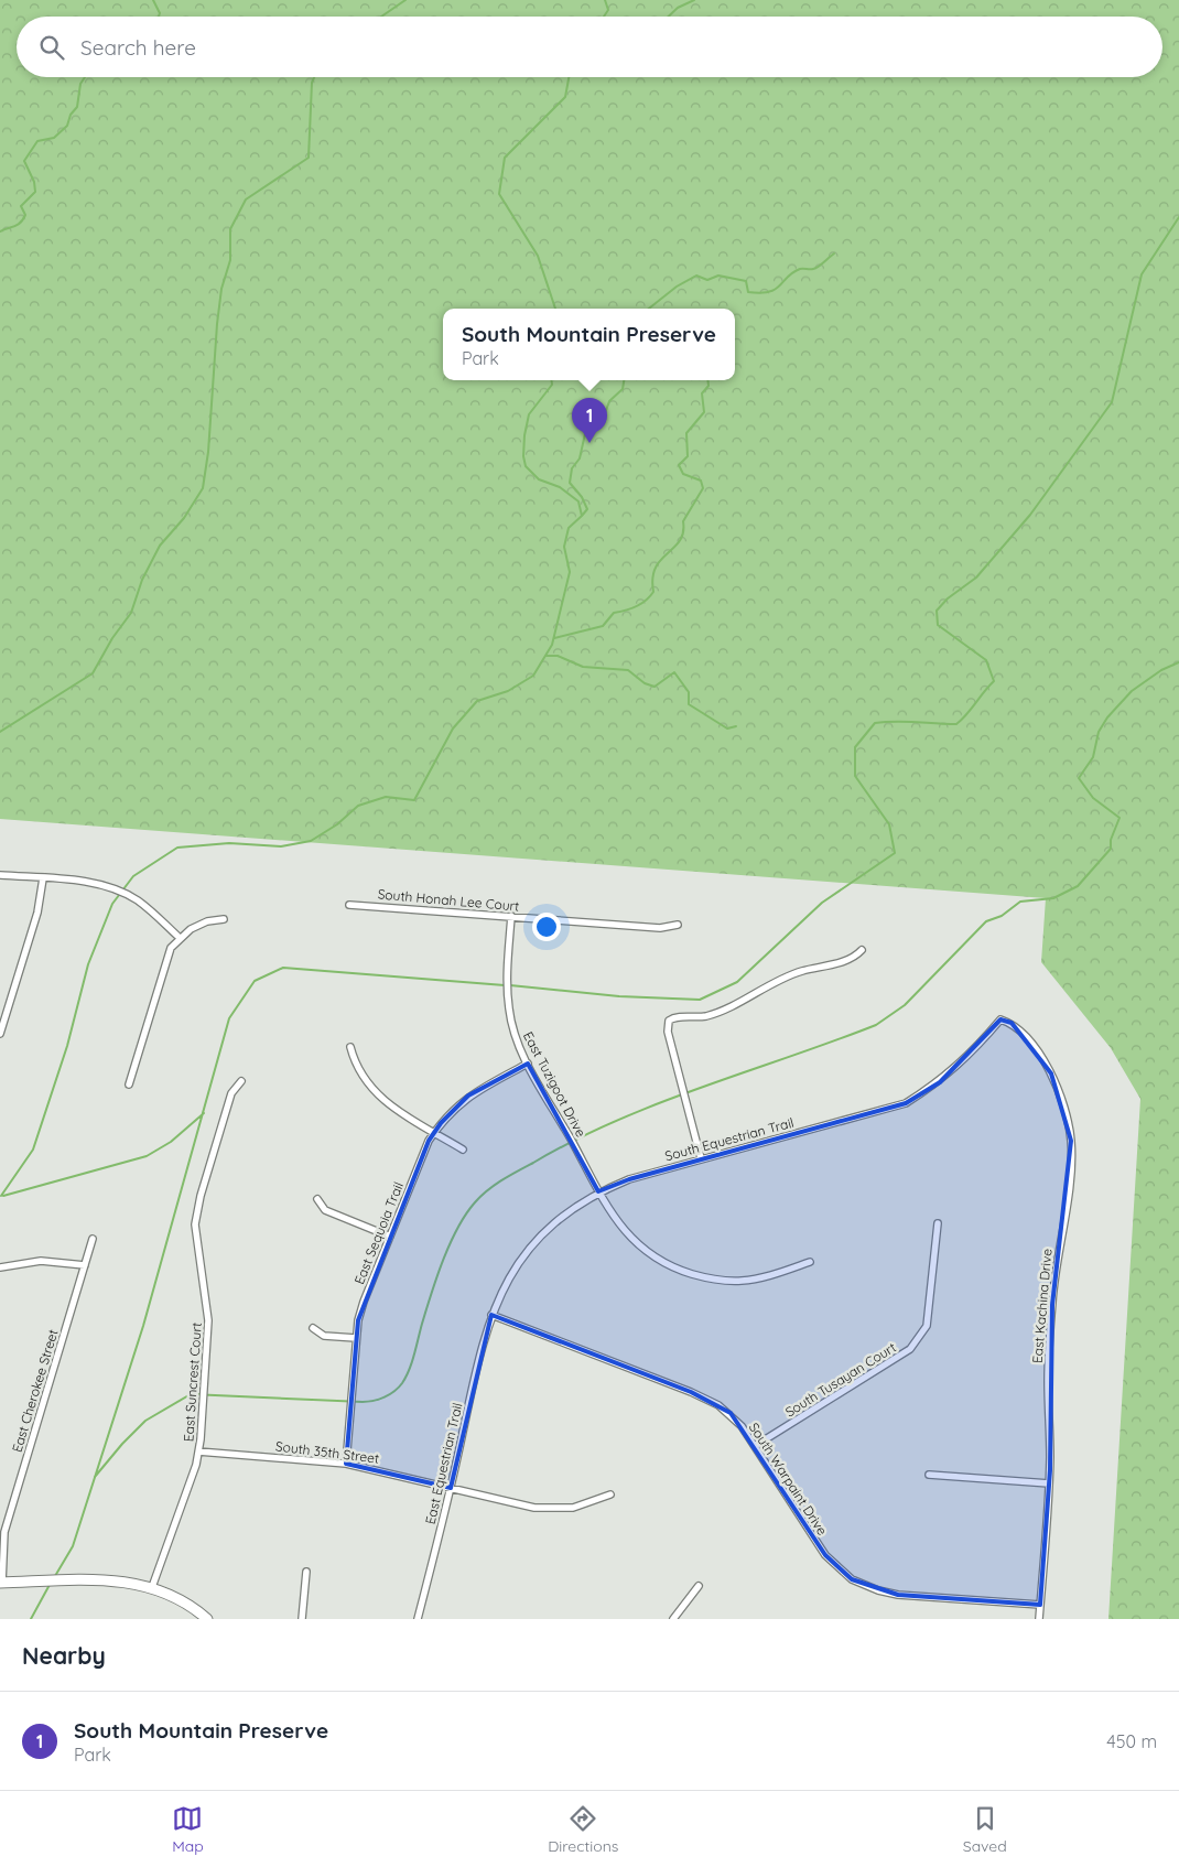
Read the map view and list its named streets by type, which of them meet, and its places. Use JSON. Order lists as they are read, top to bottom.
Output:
{
  "streets": {
    "street": [
      "South Honah Lee Court",
      "East Tuzigoot Drive",
      "South Equestrian Trail",
      "East Sequoia Trail",
      "East Kachina Drive",
      "South Tusayan Court",
      "East Suncrest Court",
      "East Cherokee Street",
      "South 35th Street",
      "East Equestrian Trail",
      "South Warpaint Drive"
    ]
  },
  "crossings": [
    ["South Honah Lee Court", "East Tuzigoot Drive"],
    ["East Tuzigoot Drive", "South Equestrian Trail"],
    ["East Tuzigoot Drive", "East Sequoia Trail"],
    ["South Equestrian Trail", "East Kachina Drive"],
    ["South Equestrian Trail", "East Equestrian Trail"],
    ["South Equestrian Trail", "South Warpaint Drive"],
    ["East Sequoia Trail", "South 35th Street"],
    ["East Kachina Drive", "South Warpaint Drive"],
    ["South Tusayan Court", "South Warpaint Drive"],
    ["East Suncrest Court", "South 35th Street"],
    ["South 35th Street", "East Equestrian Trail"],
    ["East Equestrian Trail", "South Warpaint Drive"]
  ],
  "page": {
    "search": "Search here",
    "popup": ["South Mountain Preserve", "Park"],
    "pins": "1",
    "heading": "Nearby",
    "list": [
      {
        "mark": "1",
        "name": "South Mountain Preserve",
        "note": "Park",
        "value": "450 m"
      }
    ],
    "nav": ["Map", "Directions", "Saved"]
  }
}
